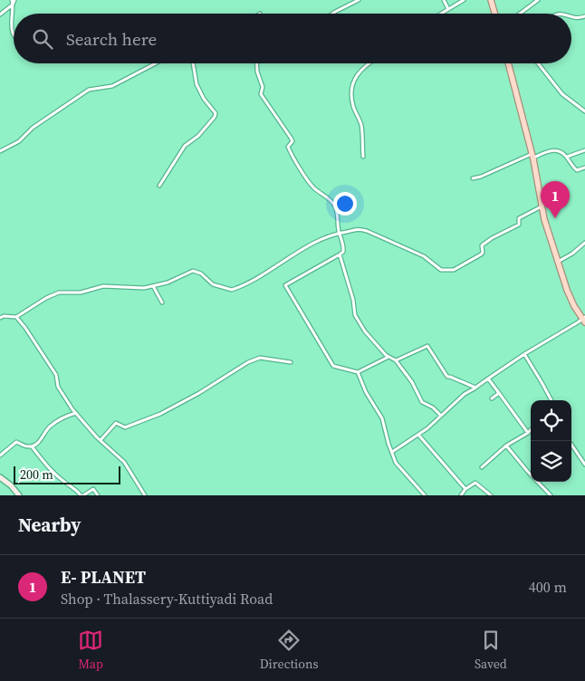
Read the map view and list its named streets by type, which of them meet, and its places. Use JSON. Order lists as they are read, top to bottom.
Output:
{
  "scale_bar": "200 m",
  "page": {
    "search": "Search here",
    "pins": "1",
    "scale": "200 m",
    "heading": "Nearby",
    "list": [
      {
        "mark": "1",
        "name": "E- PLANET",
        "note": "Shop · Thalassery-Kuttiyadi Road",
        "value": "400 m"
      }
    ],
    "nav": ["Map", "Directions", "Saved"]
  }
}
